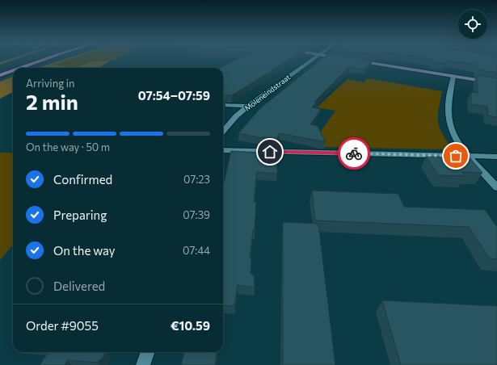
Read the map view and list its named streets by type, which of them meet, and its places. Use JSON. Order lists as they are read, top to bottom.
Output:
{
  "streets": {
    "street": ["Moleneindstraat"]
  },
  "page": {
    "heading": ["2 min", "Arriving in", "07:54–07:59"],
    "panel": ["Order #9055", "€10.59"],
    "bar": "On the way · 50 m",
    "list": [
      ["Confirmed", "07:23"],
      ["Preparing", "07:39"],
      ["On the way", "07:44"],
      "Delivered"
    ]
  }
}
